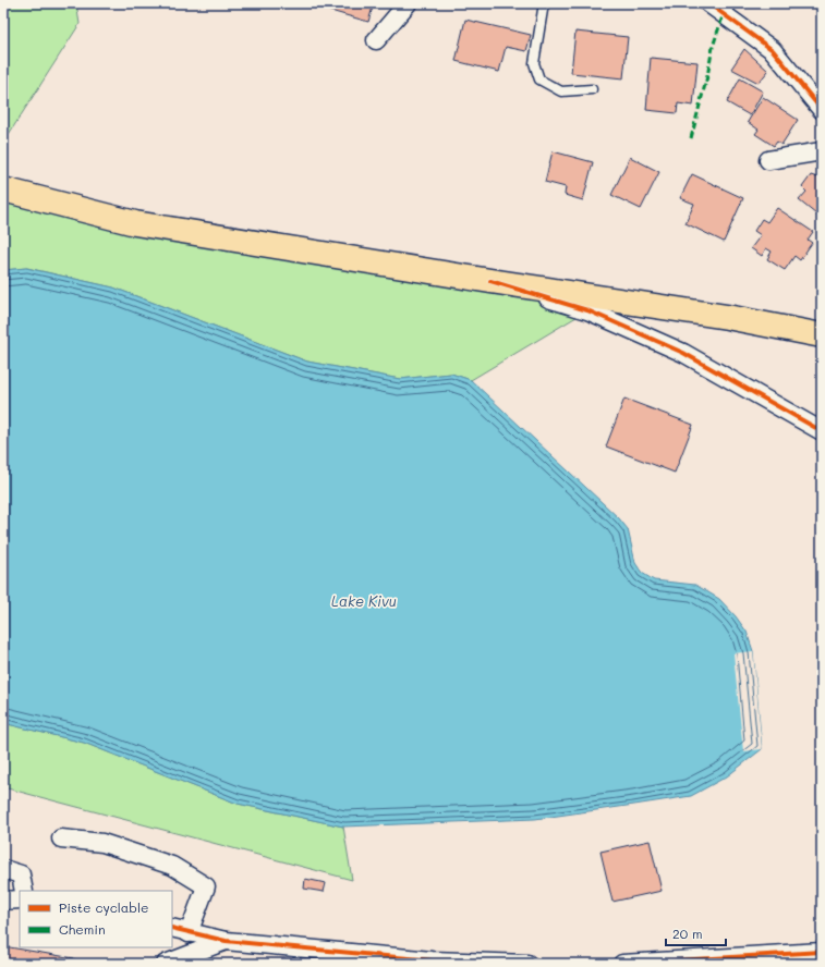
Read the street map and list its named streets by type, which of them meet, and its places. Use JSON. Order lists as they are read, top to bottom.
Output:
{
  "water": ["Lake Kivu"],
  "legend": ["Piste cyclable", "Chemin"],
  "scale_bar": "20 m"
}
